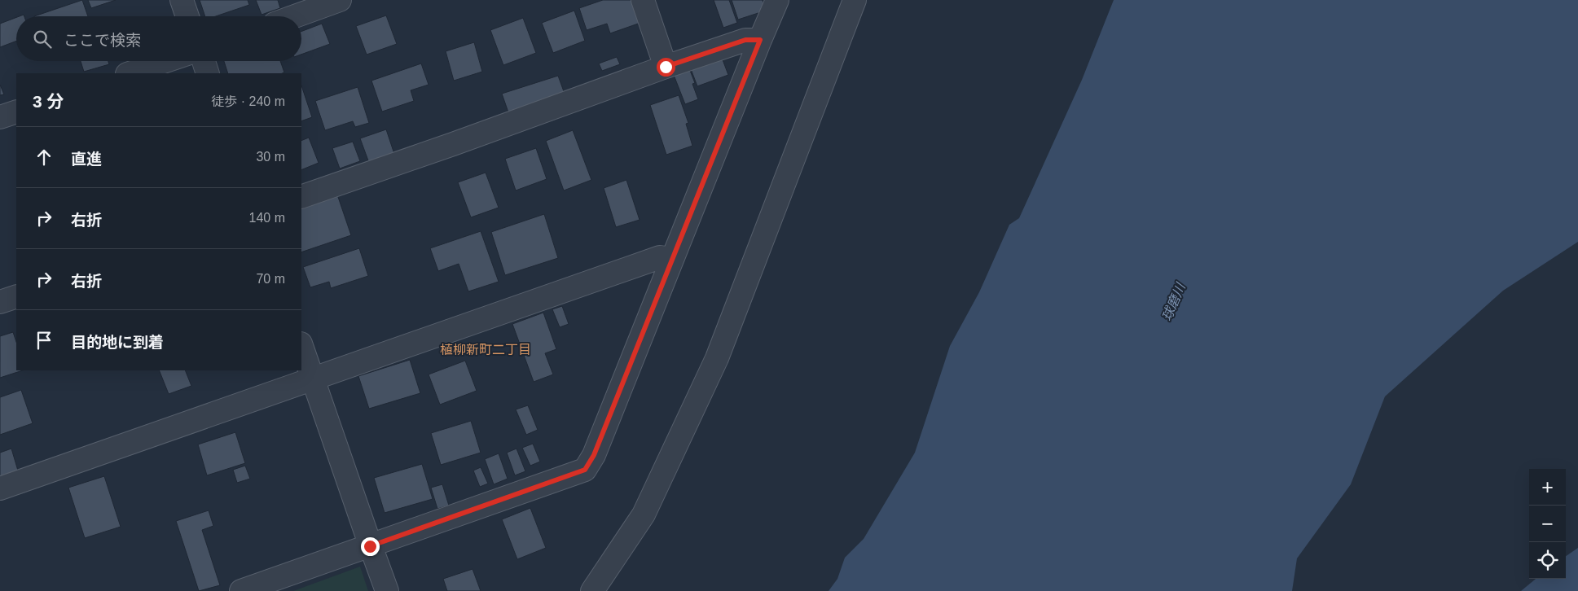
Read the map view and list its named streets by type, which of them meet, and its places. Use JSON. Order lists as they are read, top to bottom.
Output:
{
  "districts": ["植柳新町二丁目"],
  "water": ["球磨川"],
  "page": {
    "search": "ここで検索",
    "heading": ["3 分", "徒歩 · 240 m"],
    "list": [
      ["直進", "30 m"],
      ["右折", "140 m"],
      ["右折", "70 m"],
      "目的地に到着"
    ],
    "map_buttons": ["+", "−"]
  }
}
